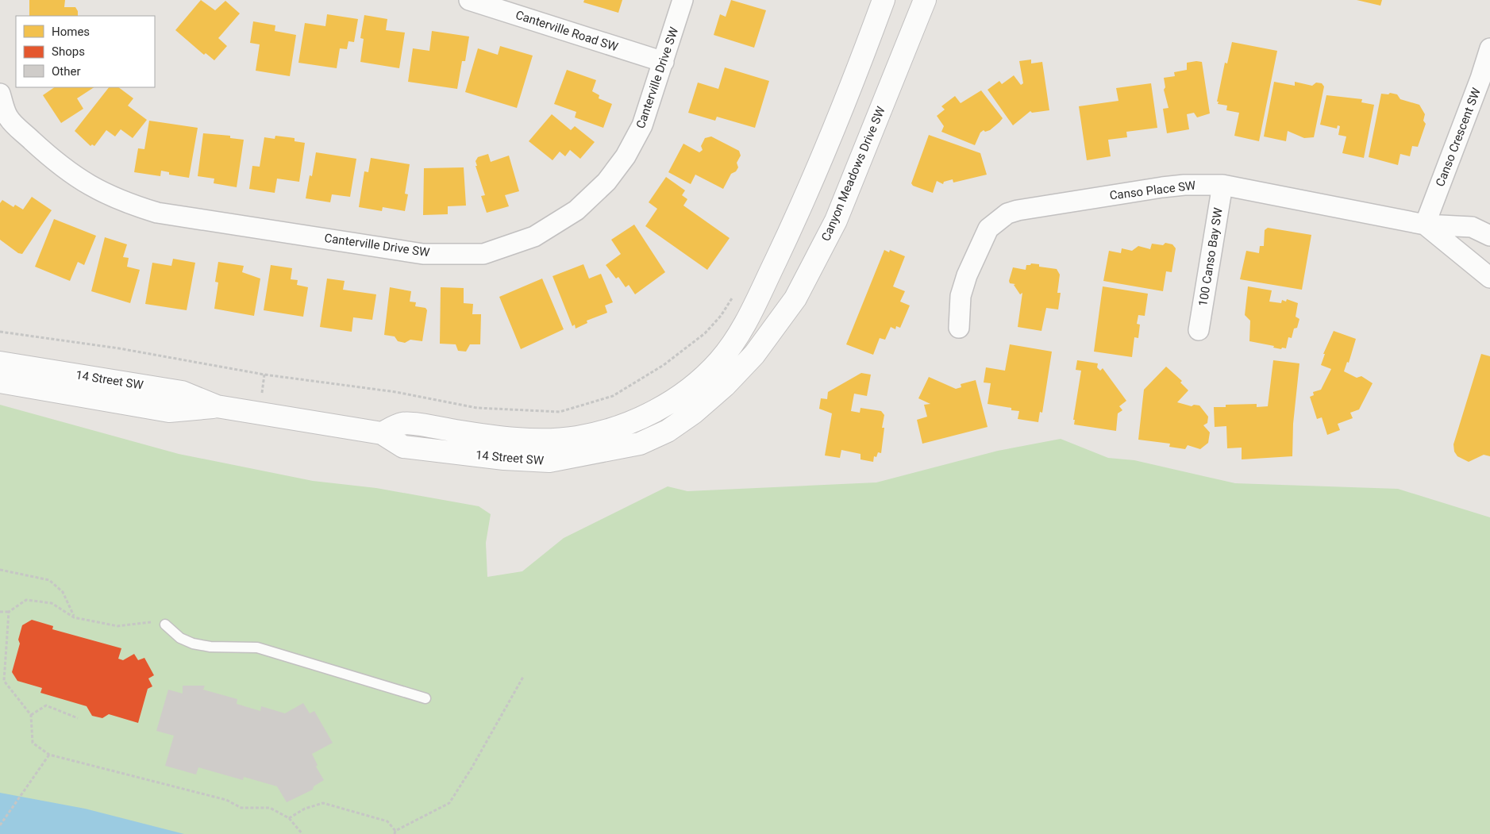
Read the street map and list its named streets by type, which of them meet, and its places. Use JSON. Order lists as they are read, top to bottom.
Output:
{
  "streets": {
    "main road": ["Canyon Meadows Drive SW", "14 Street SW"],
    "street": [
      "Canterville Road SW",
      "Canterville Drive SW",
      "Canso Crescent SW",
      "Canso Place SW",
      "100 Canso Bay SW"
    ]
  },
  "crossings": [
    ["Canterville Road SW", "Canterville Drive SW"],
    ["Canso Crescent SW", "Canso Place SW"],
    ["Canyon Meadows Drive SW", "14 Street SW"],
    ["Canso Place SW", "100 Canso Bay SW"]
  ],
  "legend": ["Homes", "Shops", "Other"]
}
